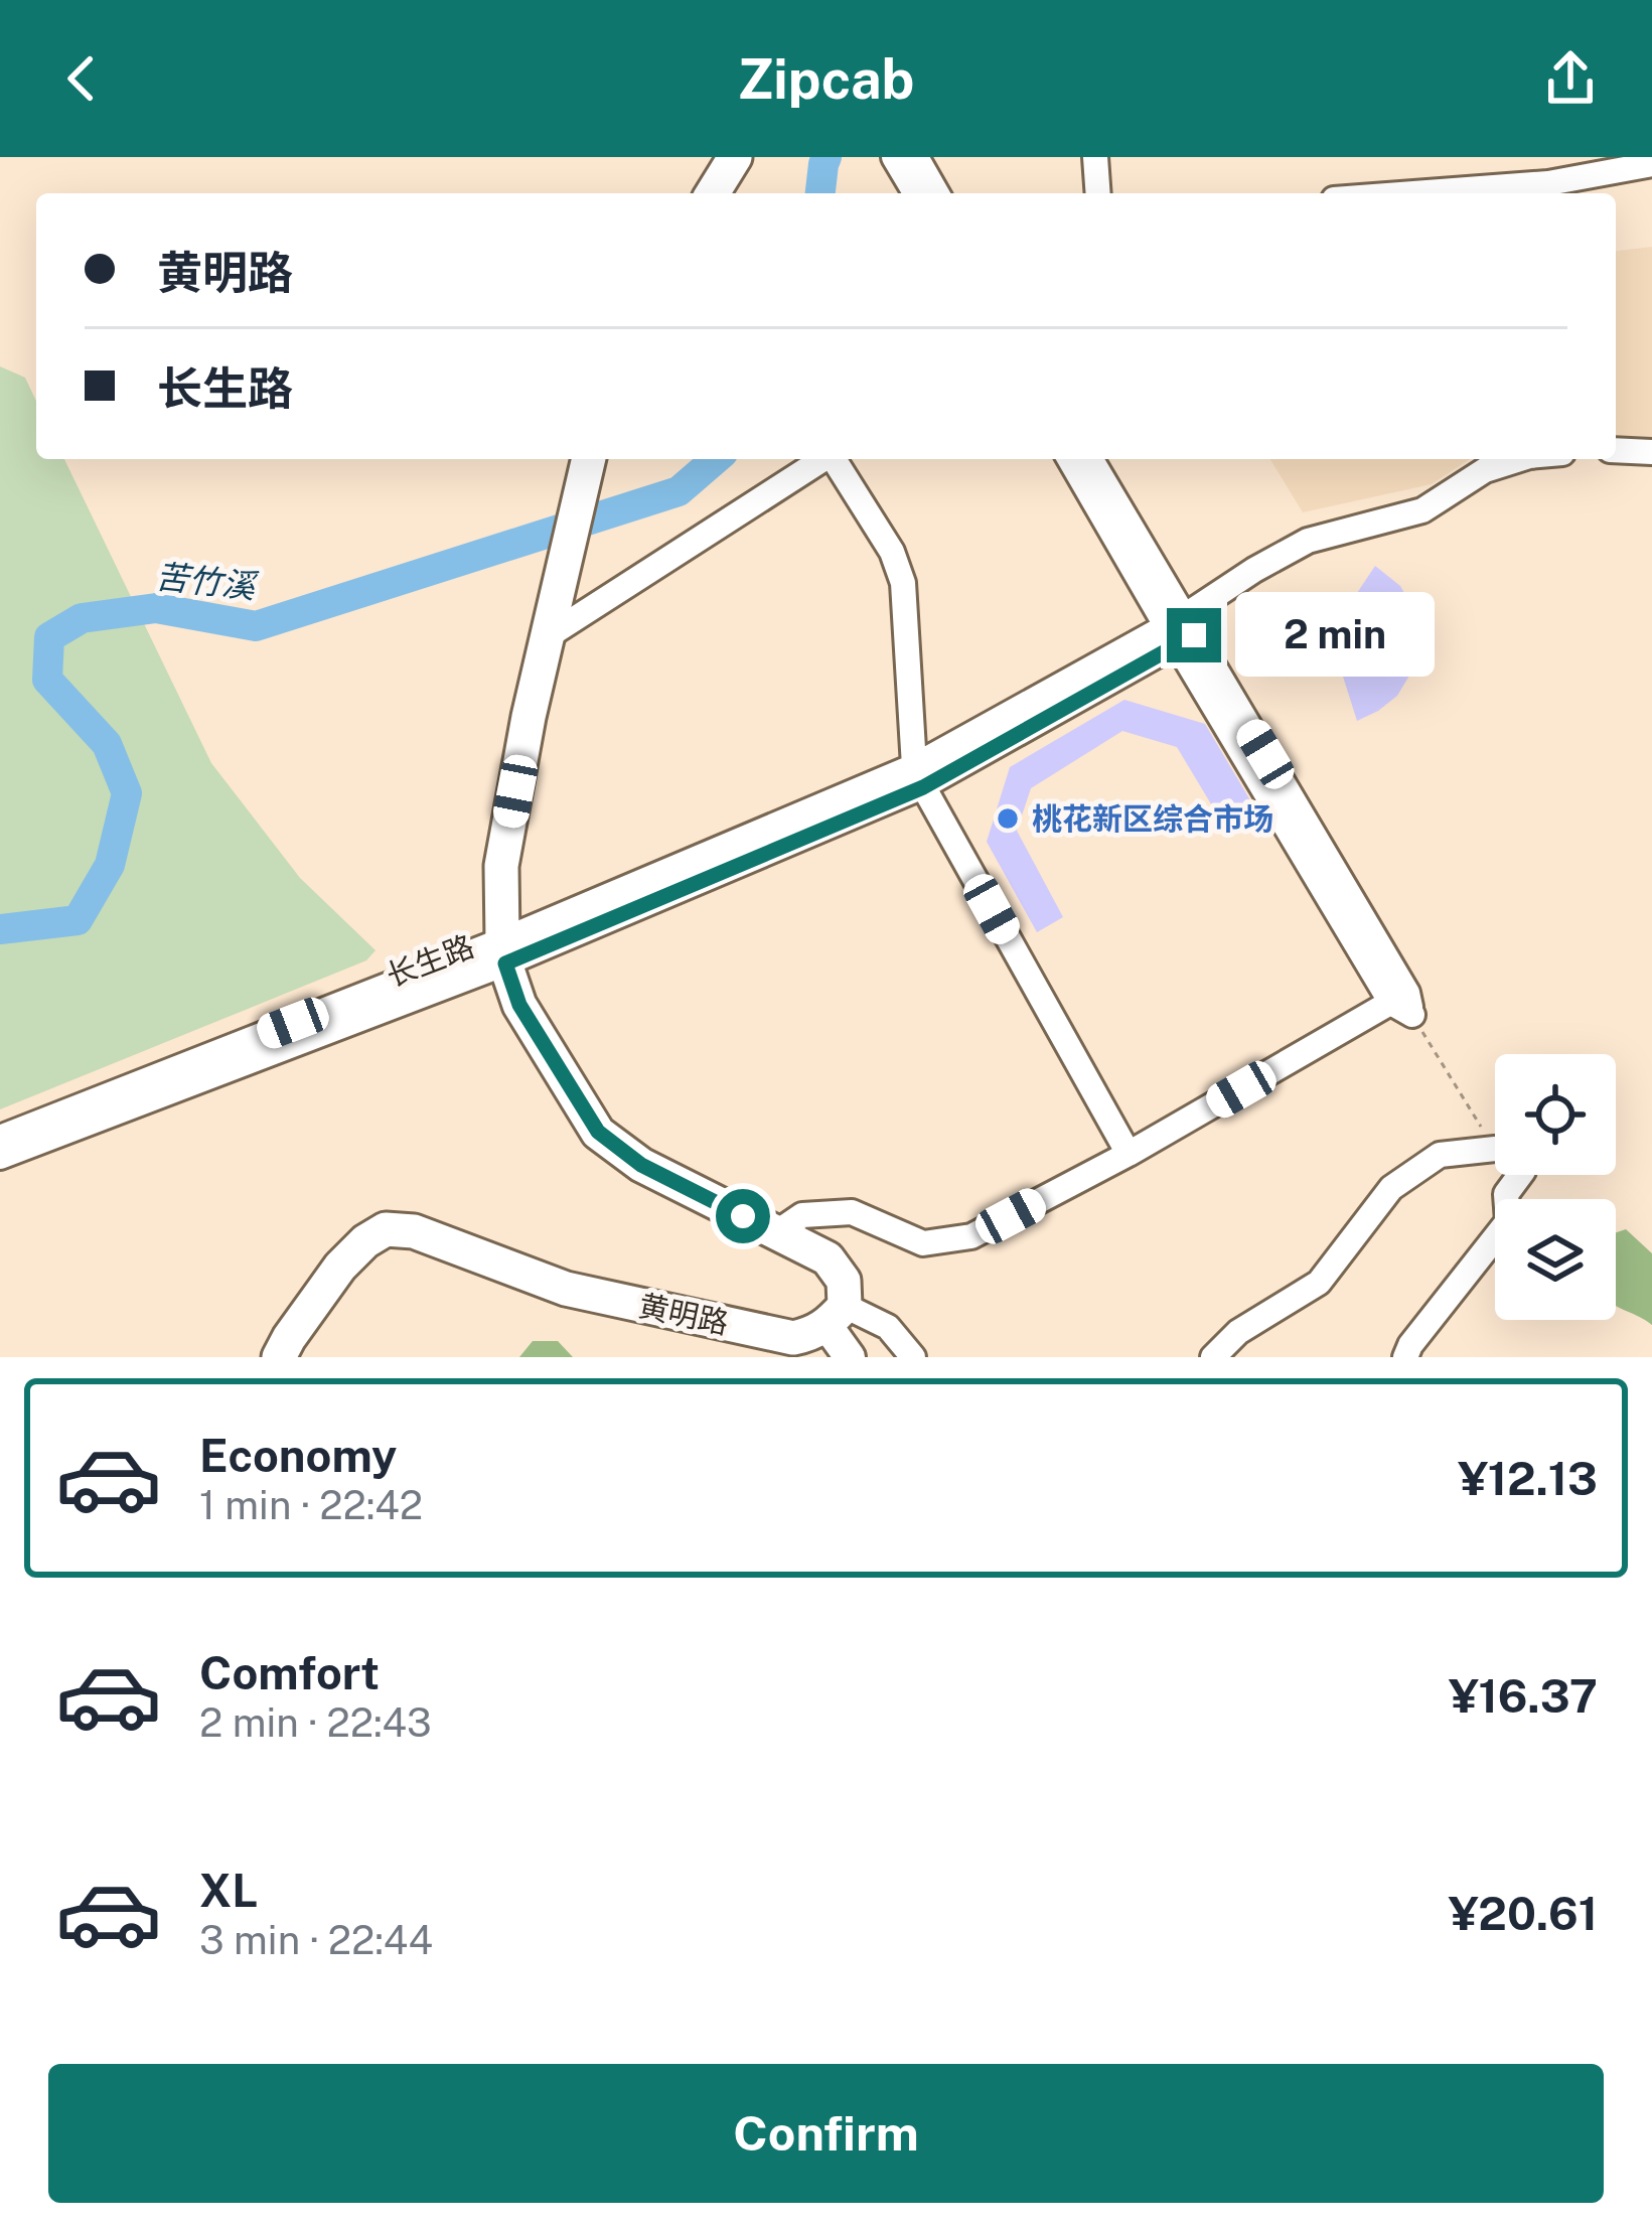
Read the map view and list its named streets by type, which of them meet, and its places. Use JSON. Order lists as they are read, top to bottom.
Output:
{
  "streets": {
    "highway": ["黄明路"],
    "street": ["长生路"]
  },
  "water": ["苦竹溪"],
  "places": ["桃花新区综合市场"],
  "page": {
    "header": "Zipcab",
    "banner": ["黄明路", "长生路"],
    "bubble": "2 min",
    "list": [
      {
        "name": "Economy",
        "note": "1 min · 22:42",
        "value": "¥12.13"
      },
      {
        "name": "Comfort",
        "note": "2 min · 22:43",
        "value": "¥16.37"
      },
      {
        "name": "XL",
        "note": "3 min · 22:44",
        "value": "¥20.61"
      }
    ],
    "buttons": "Confirm"
  }
}
